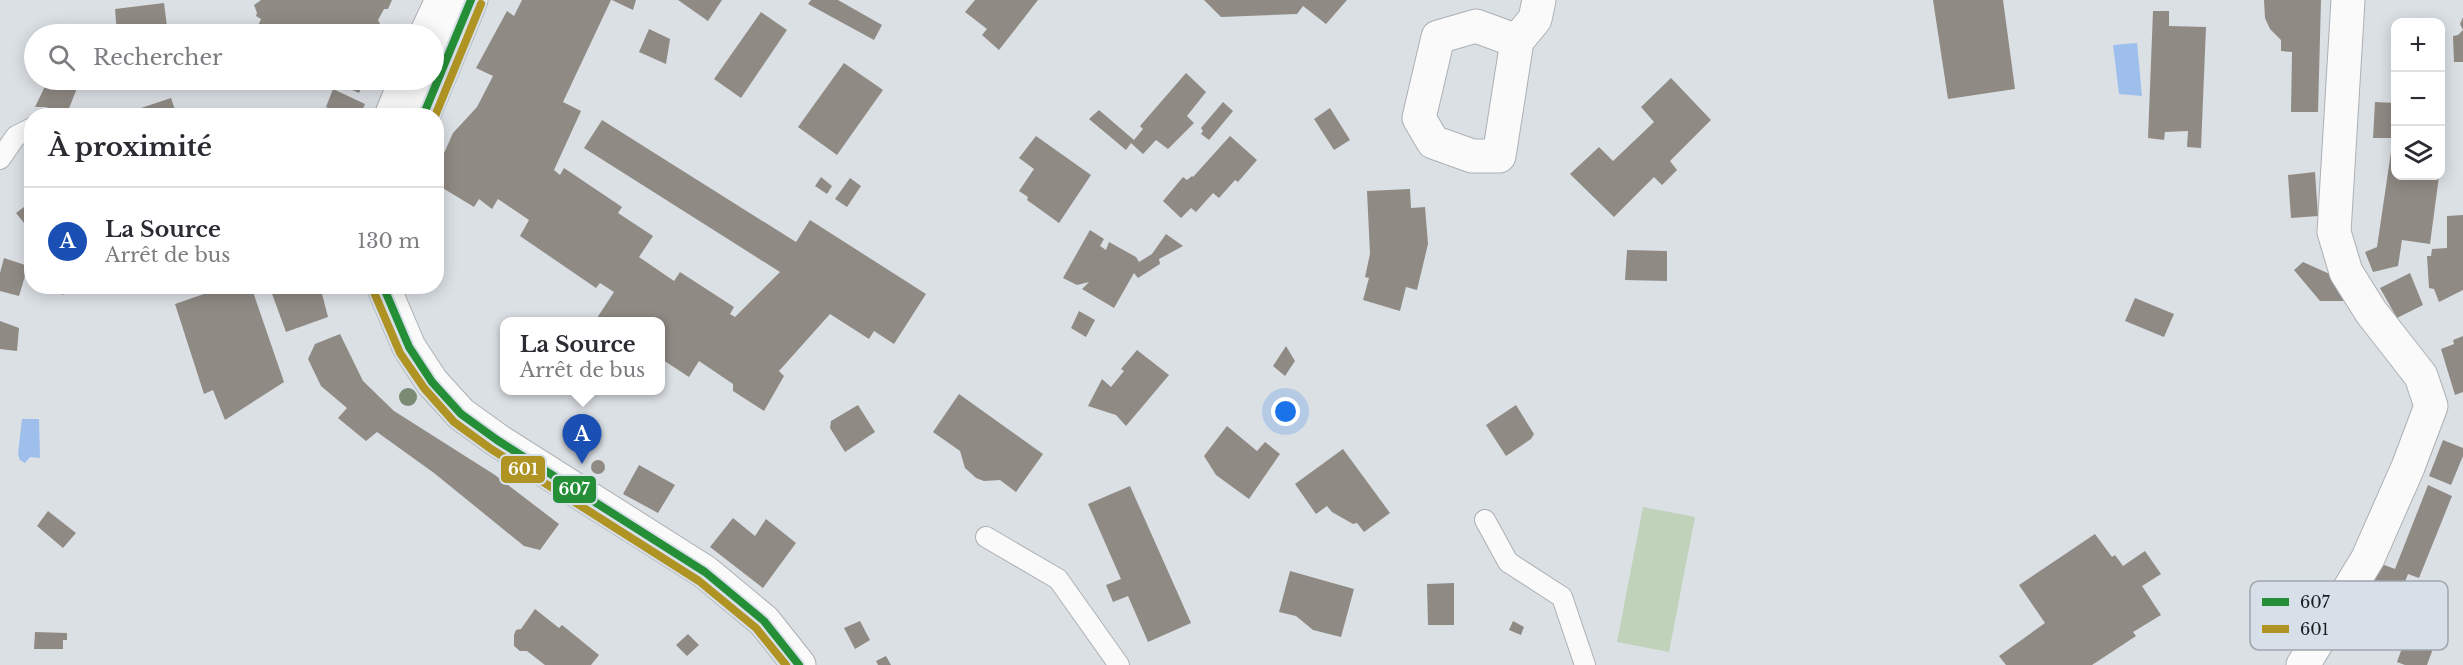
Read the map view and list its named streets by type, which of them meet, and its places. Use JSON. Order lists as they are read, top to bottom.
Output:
{
  "lines": ["transit line 607", "transit line 601"],
  "legend": ["607", "601"],
  "page": {
    "map_buttons": ["+", "−"],
    "search": "Rechercher",
    "heading": "À proximité",
    "list": [
      {
        "mark": "A",
        "name": "La Source",
        "note": "Arrêt de bus",
        "value": "130 m"
      }
    ],
    "popup": ["La Source", "Arrêt de bus"],
    "pins": "A"
  }
}
